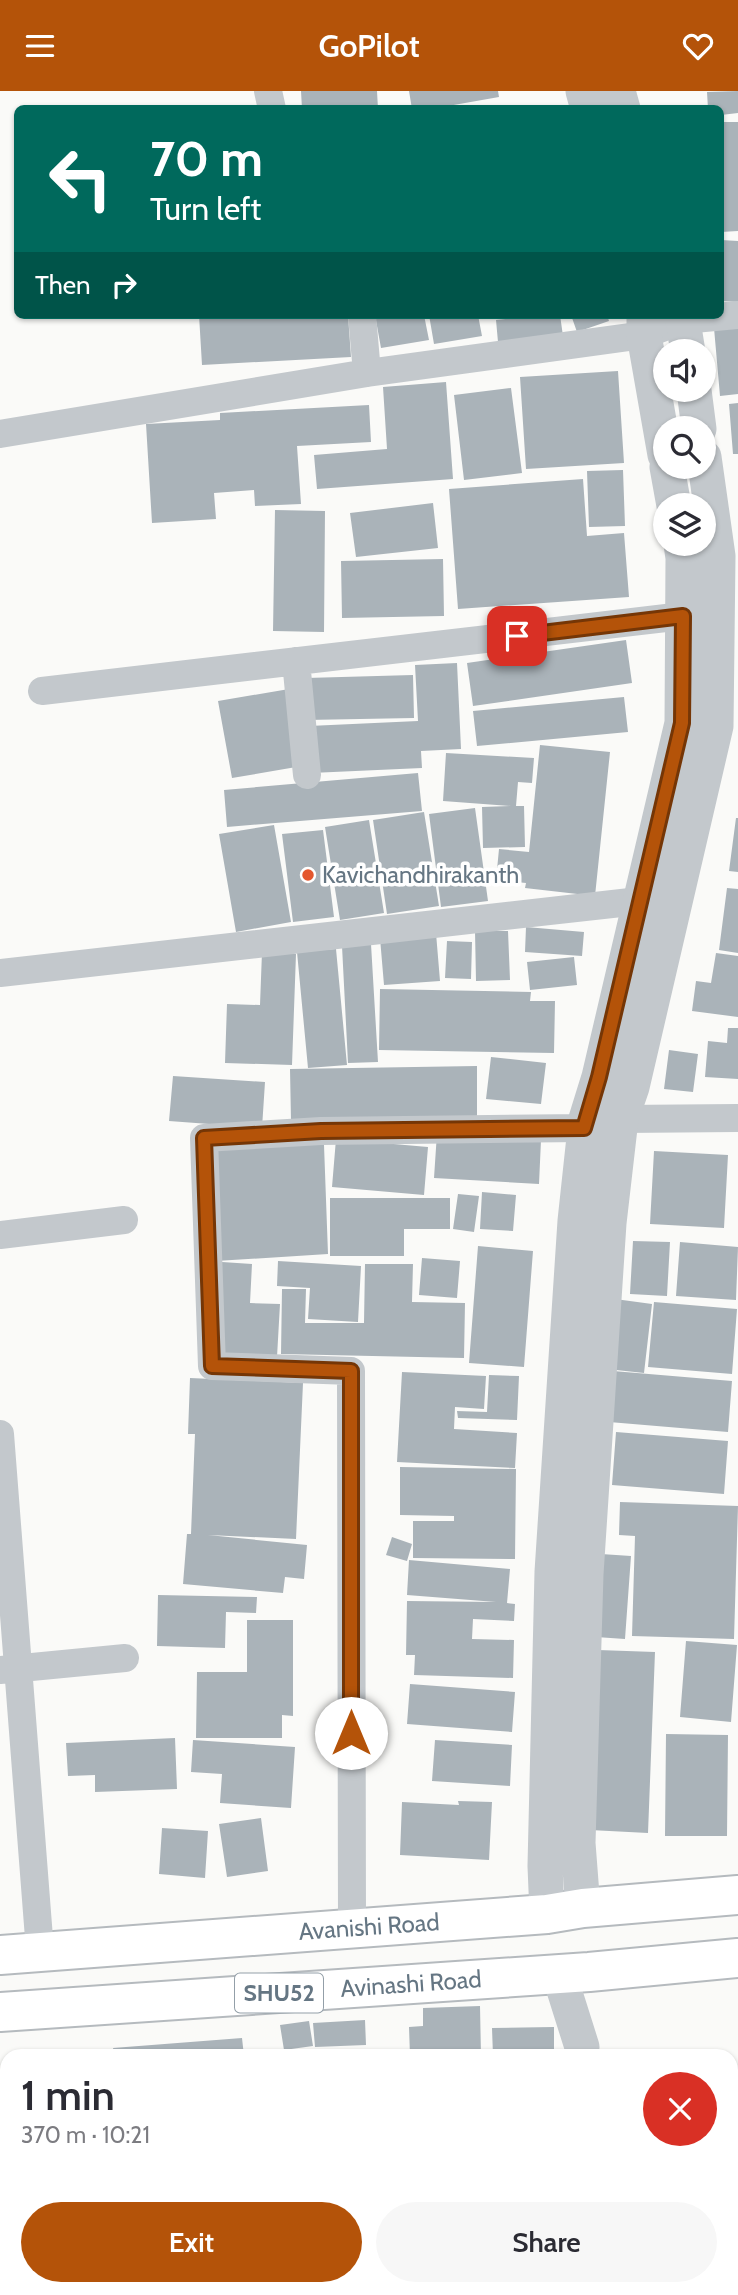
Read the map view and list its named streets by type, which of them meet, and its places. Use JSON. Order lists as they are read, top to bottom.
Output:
{
  "streets": {
    "main road": ["Avanishi Road", "Avinashi Road", "SHU52"]
  },
  "places": ["Kavichandhirakanth"],
  "page": {
    "header": "GoPilot",
    "turn": ["70 m", "Turn left"],
    "then": "Then",
    "heading": ["1 min", "370 m · 10:21"],
    "buttons": ["Exit", "Share"]
  }
}
